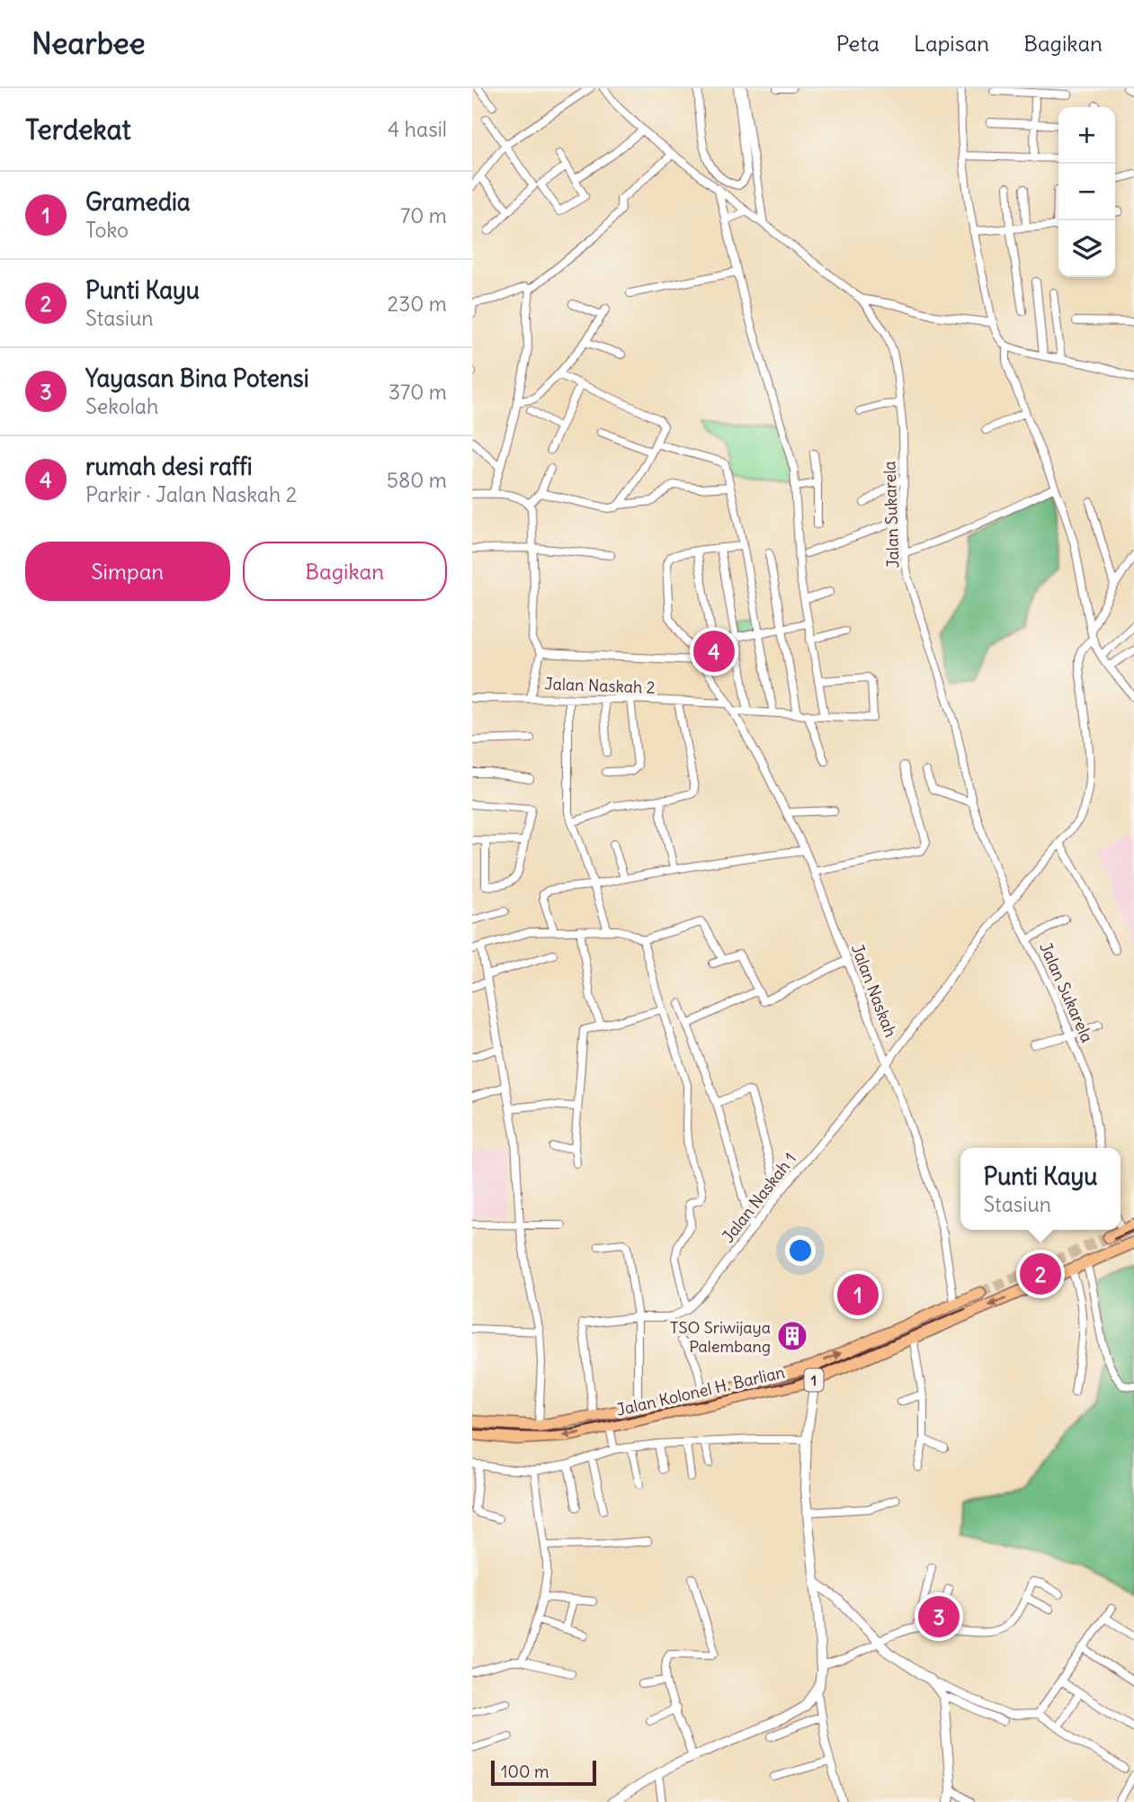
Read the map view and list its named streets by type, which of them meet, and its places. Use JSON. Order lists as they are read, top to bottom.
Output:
{
  "streets": {
    "highway": ["1", "Jalan Kolonel H. Barlian"],
    "street": [
      "Jalan Sukarela",
      "Jalan Naskah 2",
      "Jalan Naskah",
      "Jalan Naskah 1"
    ]
  },
  "crossings": [
    ["Jalan Sukarela", "Jalan Naskah 1"],
    ["Jalan Naskah 2", "Jalan Naskah"],
    ["Jalan Naskah", "Jalan Naskah 1"],
    ["Jalan Naskah", "1"]
  ],
  "places": {
    "building": ["TSO Sriwijaya Palembang"]
  },
  "scale_bar": "100 m",
  "page": {
    "header": "Nearbee",
    "nav": ["Peta", "Lapisan", "Bagikan"],
    "heading": ["Terdekat", "4 hasil"],
    "map_buttons": ["+", "−"],
    "list": [
      {
        "mark": "1",
        "name": "Gramedia",
        "note": "Toko",
        "value": "70 m"
      },
      {
        "mark": "2",
        "name": "Punti Kayu",
        "note": "Stasiun",
        "value": "230 m"
      },
      {
        "mark": "3",
        "name": "Yayasan Bina Potensi",
        "note": "Sekolah",
        "value": "370 m"
      },
      {
        "mark": "4",
        "name": "rumah desi raffi",
        "note": "Parkir · Jalan Naskah 2",
        "value": "580 m"
      }
    ],
    "buttons": ["Simpan", "Bagikan"],
    "pins": [
      "4",
      "2",
      "1",
      "3"
    ],
    "popup": ["Punti Kayu", "Stasiun"],
    "scale": "100 m"
  }
}
